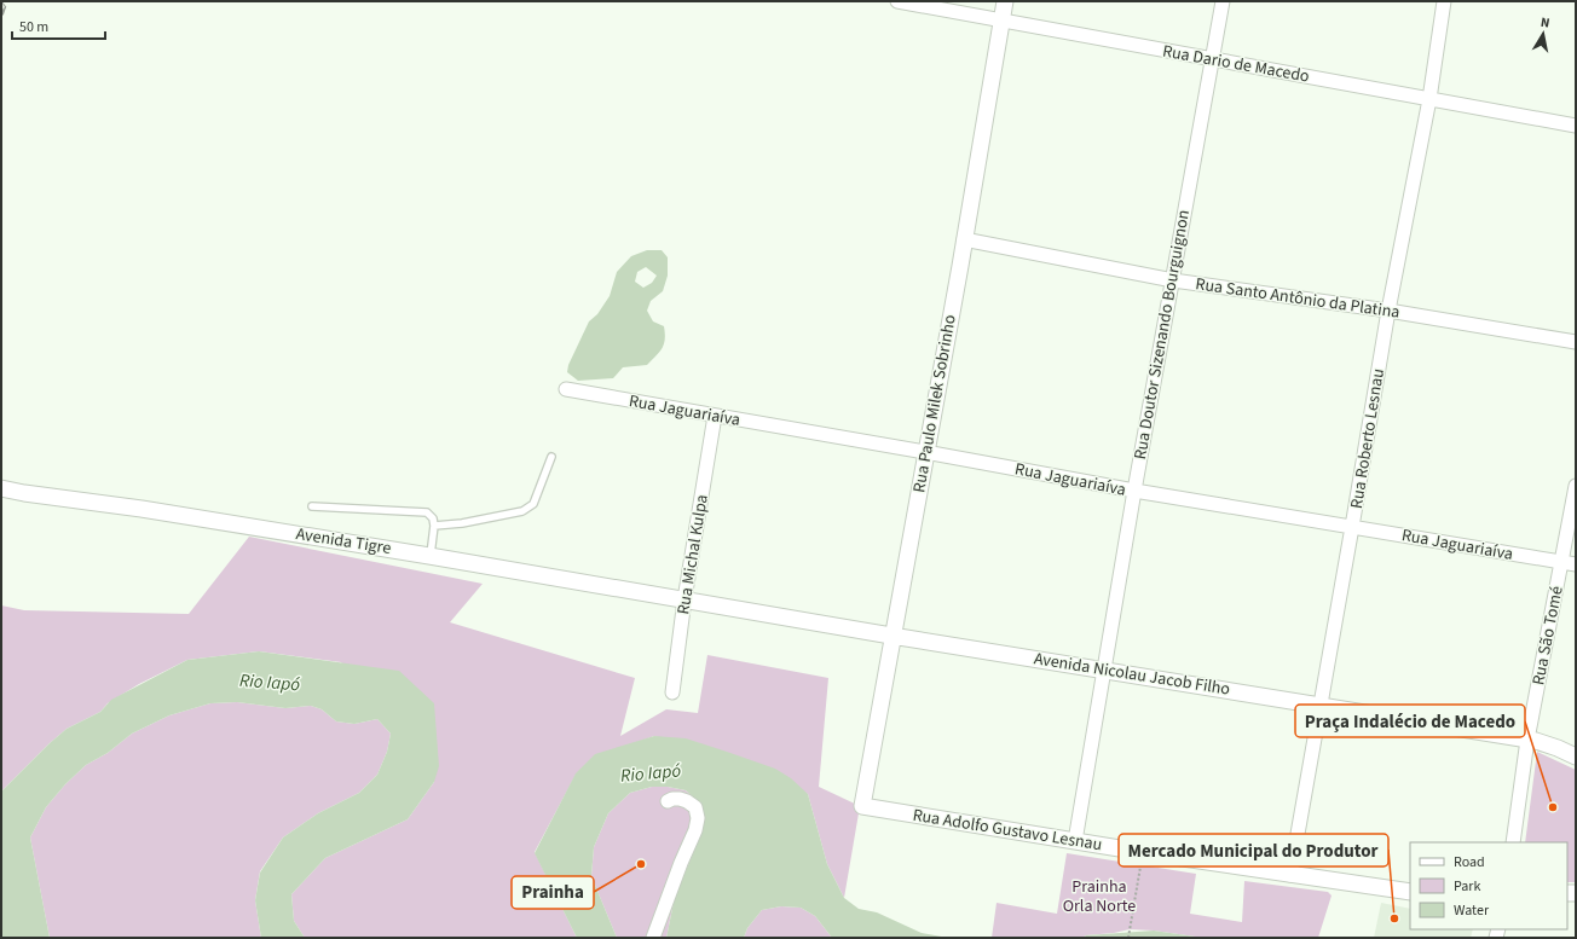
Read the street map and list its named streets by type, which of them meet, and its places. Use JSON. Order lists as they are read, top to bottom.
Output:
{
  "streets": {
    "street": [
      "Rua Dario de Macedo",
      "Rua Santo Antônio da Platina",
      "Rua Doutor Sizenando Bourguignon",
      "Rua Paulo Milek Sobrinho",
      "Rua Jaguariaíva",
      "Rua Roberto Lesnau",
      "Avenida Tigre",
      "Rua Michal Kulpa",
      "Rua São Tomé",
      "Avenida Nicolau Jacob Filho",
      "Rua Adolfo Gustavo Lesnau"
    ]
  },
  "crossings": [
    ["Rua Dario de Macedo", "Rua Doutor Sizenando Bourguignon"],
    ["Rua Dario de Macedo", "Rua Paulo Milek Sobrinho"],
    ["Rua Dario de Macedo", "Rua Roberto Lesnau"],
    ["Rua Santo Antônio da Platina", "Rua Doutor Sizenando Bourguignon"],
    ["Rua Santo Antônio da Platina", "Rua Paulo Milek Sobrinho"],
    ["Rua Santo Antônio da Platina", "Rua Roberto Lesnau"],
    ["Rua Doutor Sizenando Bourguignon", "Rua Jaguariaíva"],
    ["Rua Doutor Sizenando Bourguignon", "Avenida Nicolau Jacob Filho"],
    ["Rua Doutor Sizenando Bourguignon", "Rua Adolfo Gustavo Lesnau"],
    ["Rua Paulo Milek Sobrinho", "Rua Jaguariaíva"],
    ["Rua Paulo Milek Sobrinho", "Avenida Nicolau Jacob Filho"],
    ["Rua Paulo Milek Sobrinho", "Rua Adolfo Gustavo Lesnau"],
    ["Rua Jaguariaíva", "Rua Roberto Lesnau"],
    ["Rua Jaguariaíva", "Rua Michal Kulpa"],
    ["Rua Jaguariaíva", "Rua São Tomé"],
    ["Rua Roberto Lesnau", "Avenida Nicolau Jacob Filho"],
    ["Rua Roberto Lesnau", "Rua Adolfo Gustavo Lesnau"],
    ["Avenida Tigre", "Rua Michal Kulpa"],
    ["Avenida Tigre", "Avenida Nicolau Jacob Filho"],
    ["Rua Michal Kulpa", "Avenida Nicolau Jacob Filho"],
    ["Rua São Tomé", "Avenida Nicolau Jacob Filho"]
  ],
  "water": ["Rio Iapó"],
  "parks": ["Prainha Orla Norte"],
  "places": ["Praça Indalécio de Macedo", "Prainha", "Mercado Municipal do Produtor"],
  "legend": ["Road", "Park", "Water"],
  "scale_bar": "50 m",
  "north": "top"
}
